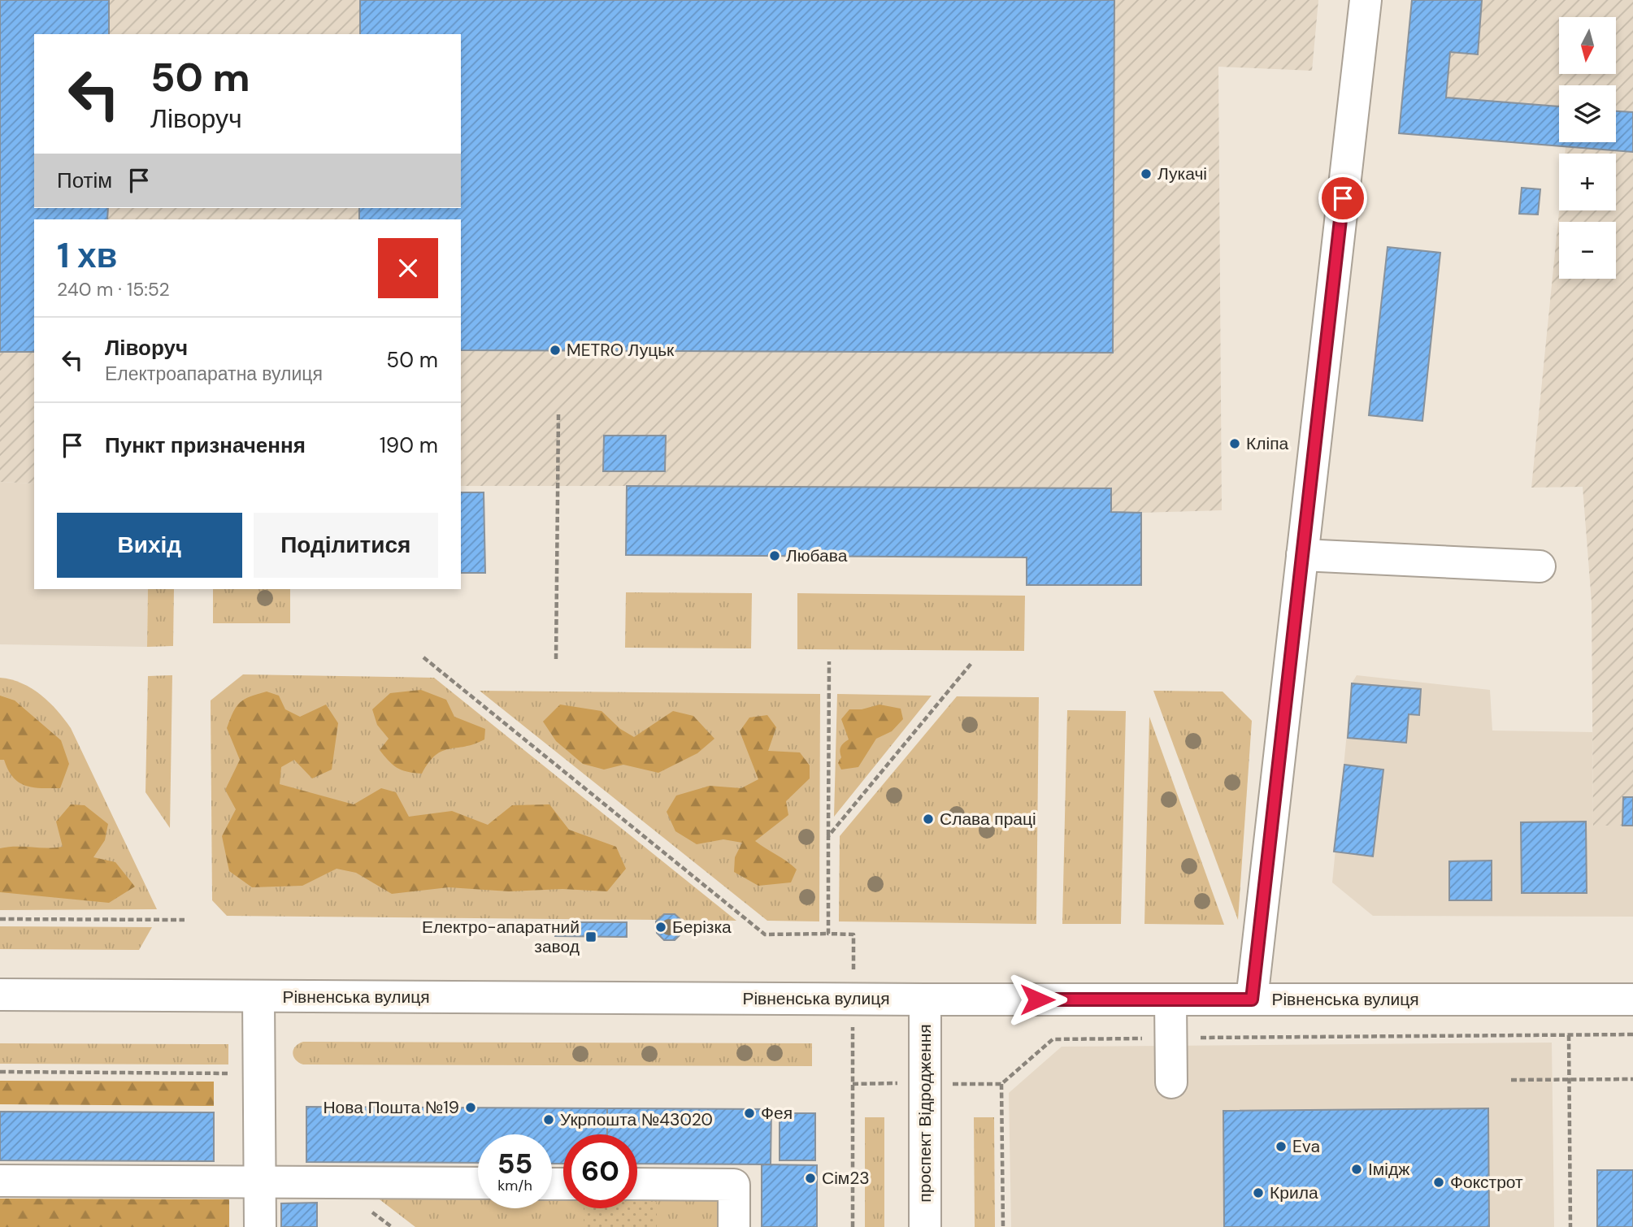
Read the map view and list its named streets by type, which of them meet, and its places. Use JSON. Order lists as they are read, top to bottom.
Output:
{
  "streets": {
    "main road": ["Рівненська вулиця", "проспект Відродження"]
  },
  "crossings": [
    ["Рівненська вулиця", "проспект Відродження"]
  ],
  "places": {
    "other": [
      "Лукачі",
      "METRO Луцьк",
      "Кліпа",
      "Любава",
      "Слава праці",
      "Берізка",
      "Нова Пошта №19",
      "Фея",
      "Укрпошта №43020",
      "Eva",
      "Імідж",
      "Сім23",
      "Фокстрот",
      "Крила"
    ],
    "transit": ["Електро-апаратний завод"]
  },
  "north": "bottom",
  "page": {
    "map_buttons": ["+", "−"],
    "turn": ["50 m", "Ліворуч"],
    "then": "Потім",
    "heading": ["1 хв", "240 m · 15:52"],
    "list": [
      {
        "name": "Ліворуч",
        "note": "Електроапаратна вулиця",
        "value": "50 m"
      },
      {
        "name": "Пункт призначення",
        "value": "190 m"
      }
    ],
    "buttons": ["Вихід", "Поділитися"],
    "speed": "55 km/h",
    "limit": "60"
  }
}
